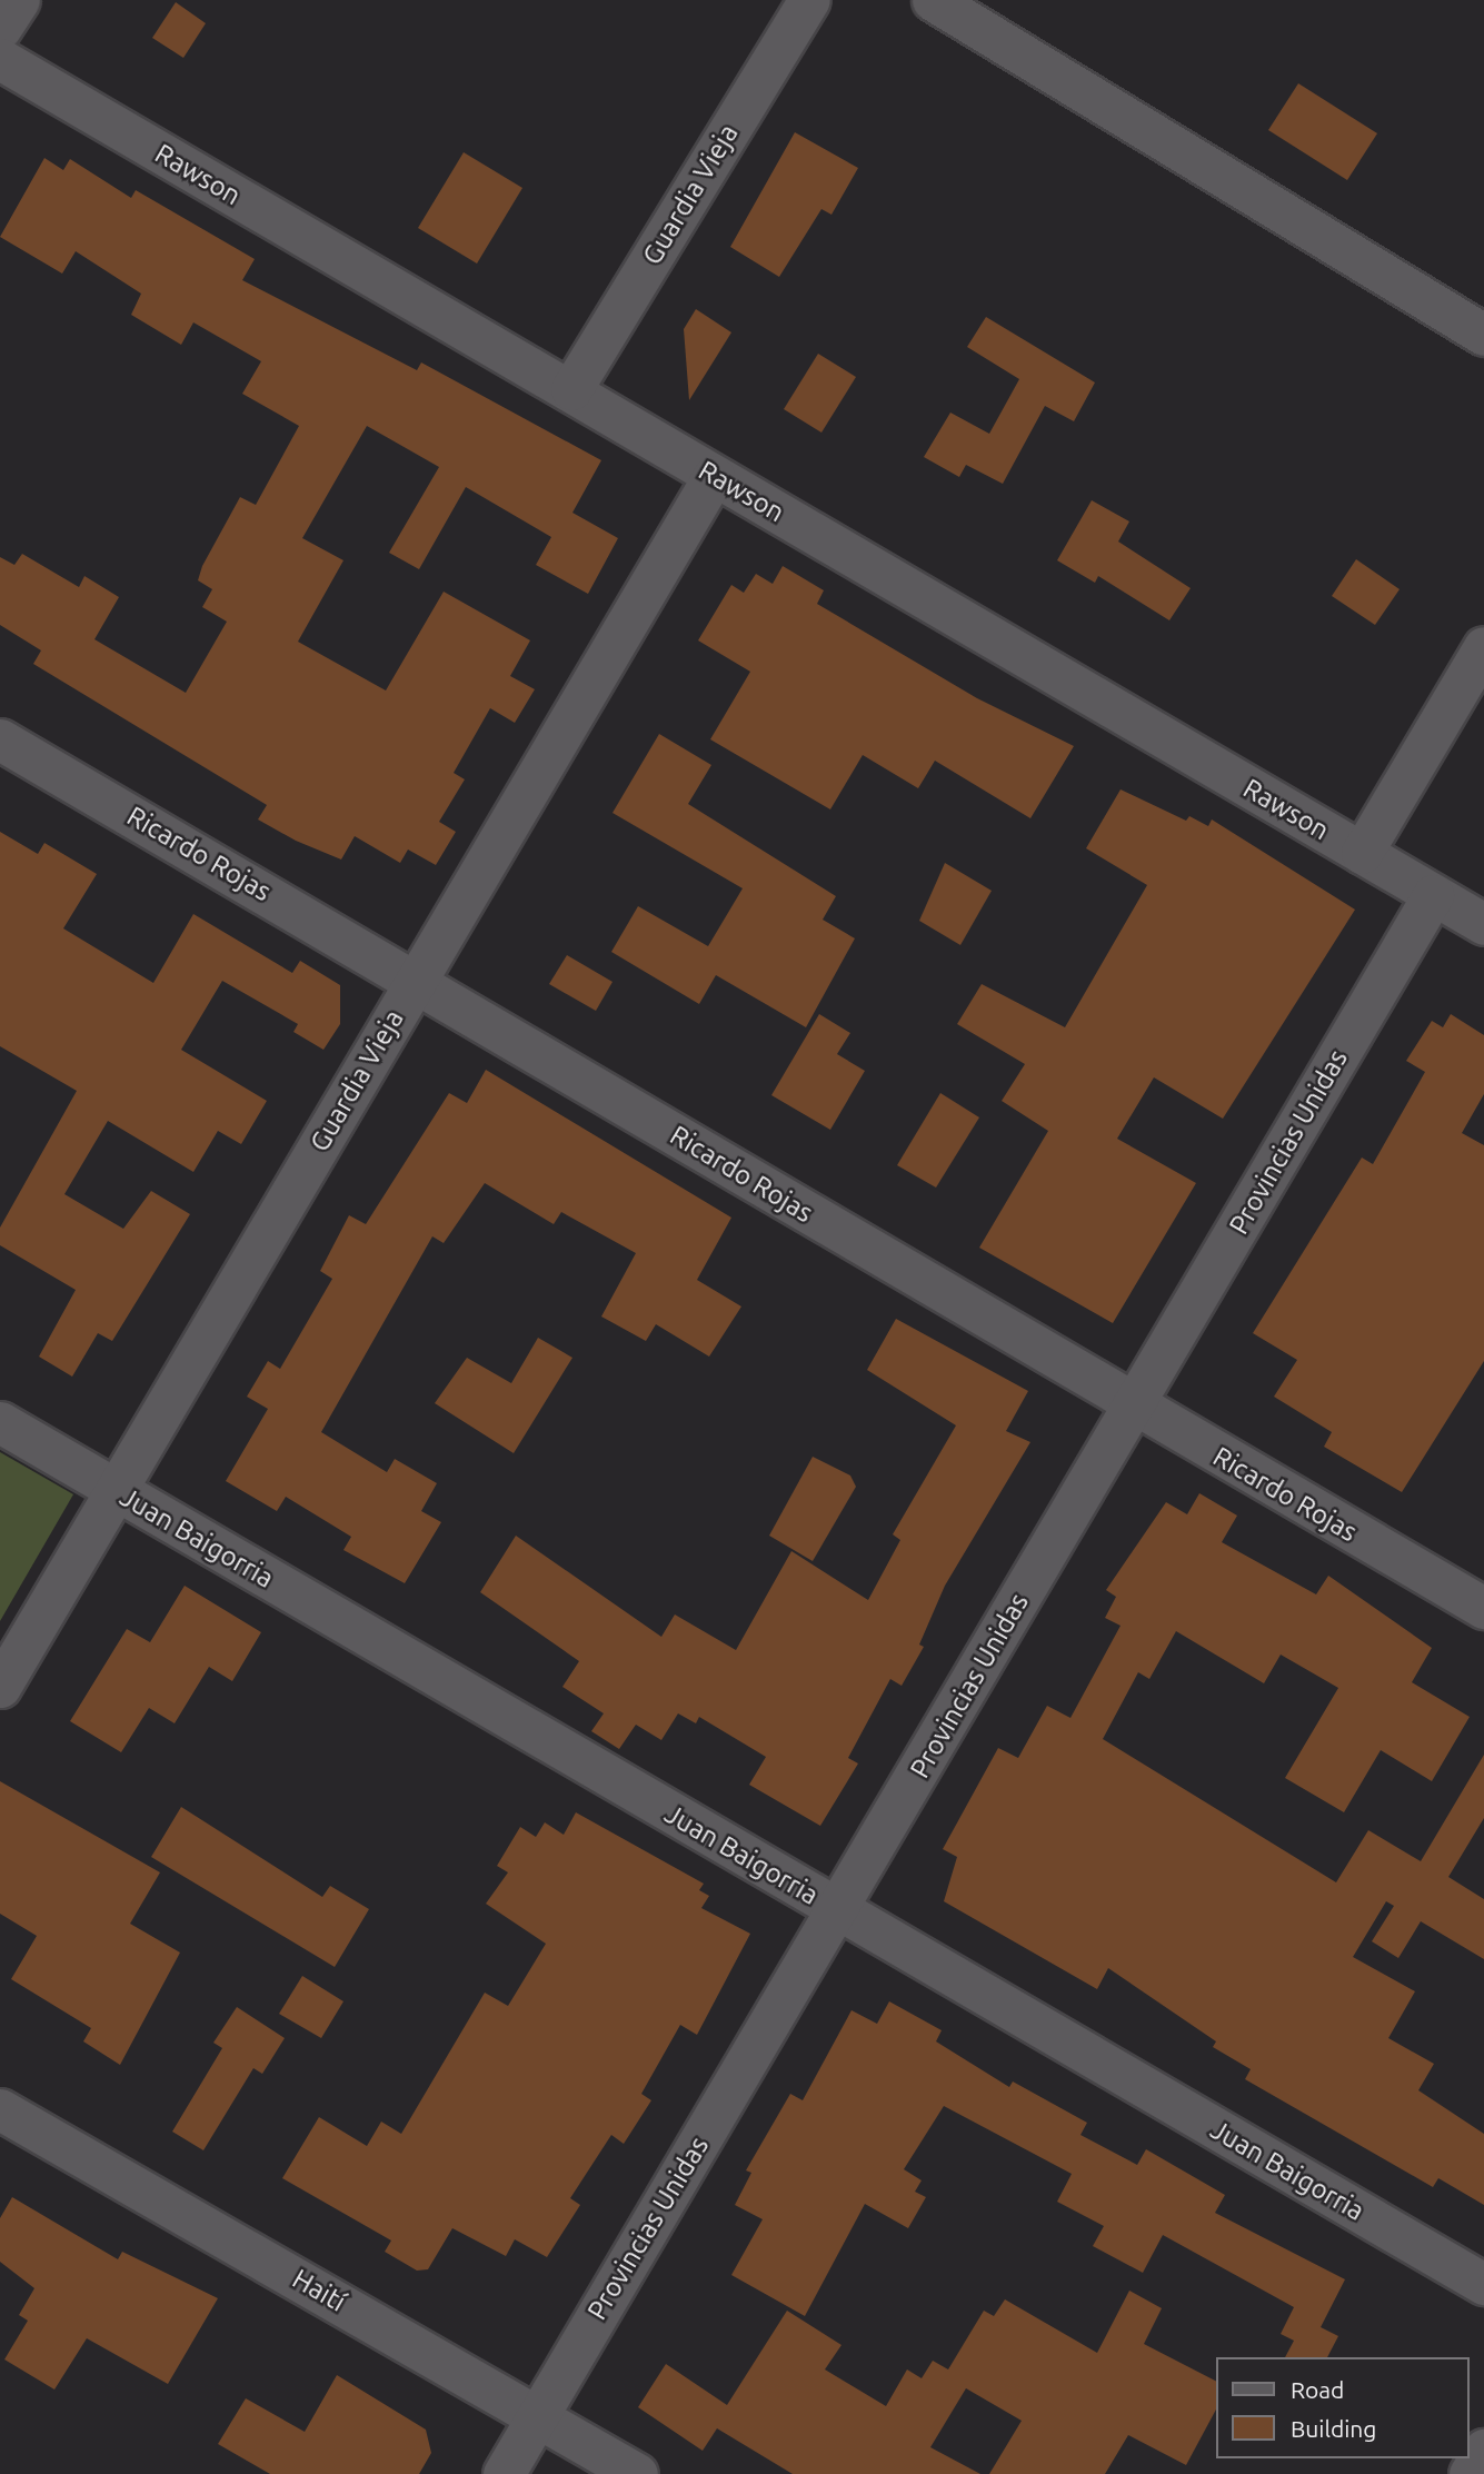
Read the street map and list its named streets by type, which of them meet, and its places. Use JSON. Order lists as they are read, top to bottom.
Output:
{
  "streets": {
    "street": [
      "Rawson",
      "Guardia Vieja",
      "Ricardo Rojas",
      "Provincias Unidas",
      "Juan Baigorria",
      "Haití"
    ]
  },
  "crossings": [
    ["Rawson", "Guardia Vieja"],
    ["Rawson", "Provincias Unidas"],
    ["Guardia Vieja", "Ricardo Rojas"],
    ["Guardia Vieja", "Juan Baigorria"],
    ["Ricardo Rojas", "Provincias Unidas"],
    ["Provincias Unidas", "Juan Baigorria"],
    ["Provincias Unidas", "Haití"]
  ],
  "legend": ["Road", "Building"]
}
